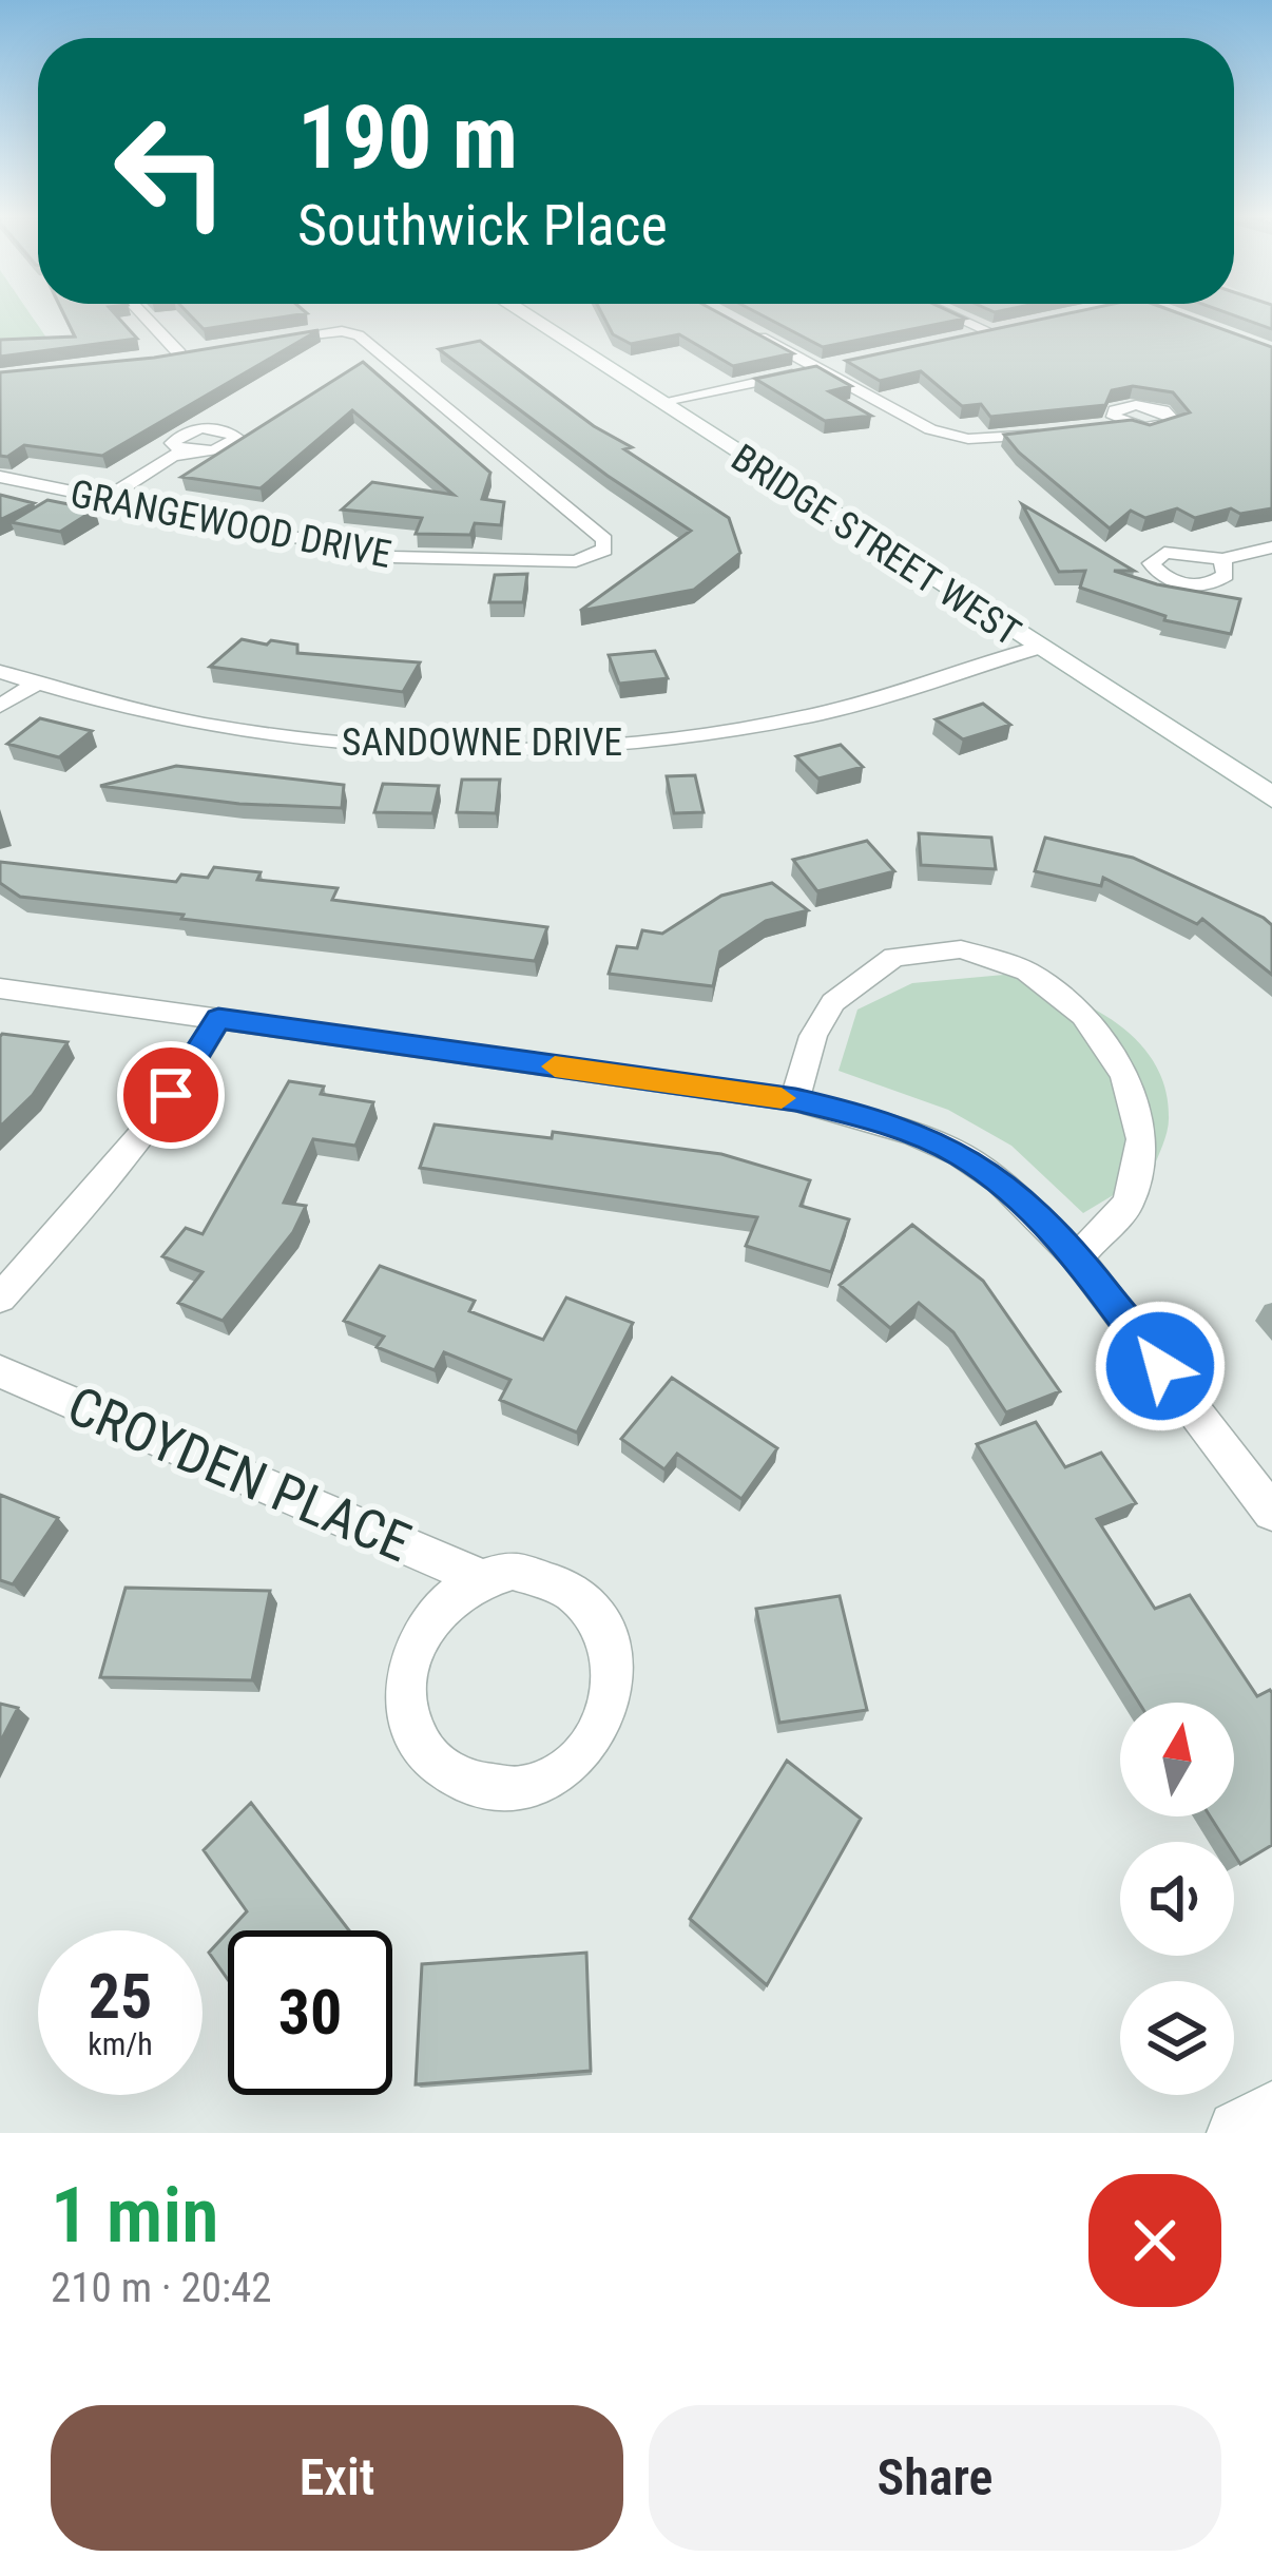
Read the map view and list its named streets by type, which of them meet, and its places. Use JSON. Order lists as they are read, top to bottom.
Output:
{
  "streets": {
    "main road": ["BRIDGE STREET WEST"],
    "street": ["GRANGEWOOD DRIVE", "SANDOWNE DRIVE", "CROYDEN PLACE"]
  },
  "crossings": [
    ["BRIDGE STREET WEST", "SANDOWNE DRIVE"]
  ],
  "north": "top",
  "page": {
    "turn": ["190 m", "Southwick Place"],
    "speed": "25 km/h",
    "limit": "30",
    "heading": ["1 min", "210 m · 20:42"],
    "buttons": ["Exit", "Share"]
  }
}
